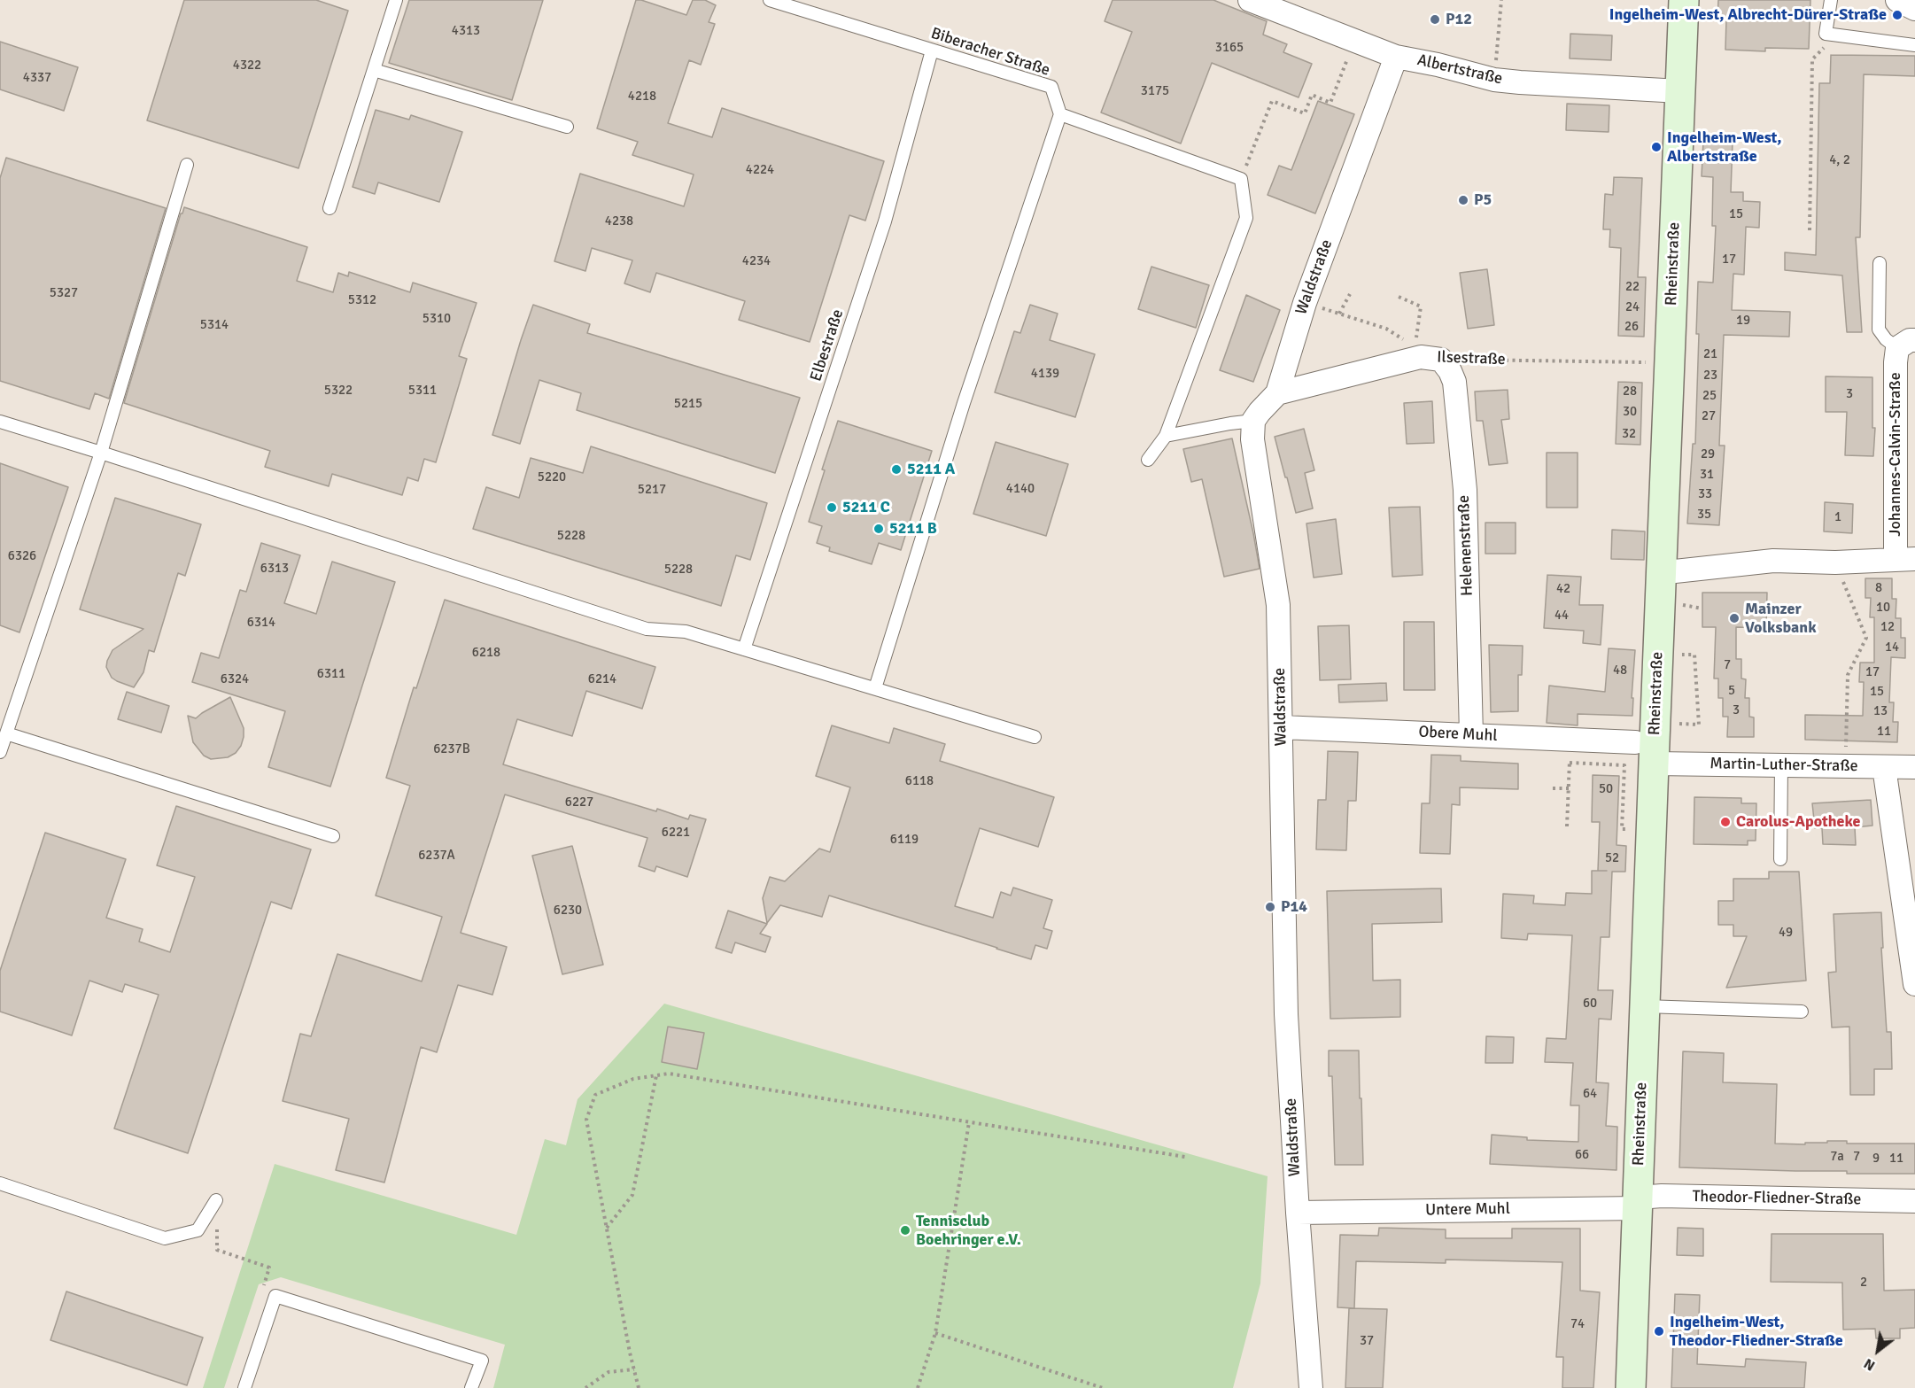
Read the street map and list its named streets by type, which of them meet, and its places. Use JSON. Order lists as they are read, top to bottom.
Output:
{
  "streets": {
    "main road": ["Rheinstraße"],
    "street": [
      "Albertstraße",
      "Waldstraße",
      "Ilsestraße",
      "Johannes-Calvin-Straße",
      "Helenenstraße",
      "Obere Muhl",
      "Martin-Luther-Straße",
      "Theodor-Fliedner-Straße",
      "Untere Muhl"
    ],
    "lane": ["Biberacher Straße", "Elbestraße"]
  },
  "crossings": [
    ["Biberacher Straße", "Elbestraße"],
    ["Albertstraße", "Rheinstraße"],
    ["Albertstraße", "Waldstraße"],
    ["Rheinstraße", "Ilsestraße"],
    ["Rheinstraße", "Obere Muhl"],
    ["Rheinstraße", "Martin-Luther-Straße"],
    ["Rheinstraße", "Theodor-Fliedner-Straße"],
    ["Rheinstraße", "Untere Muhl"],
    ["Waldstraße", "Ilsestraße"],
    ["Waldstraße", "Obere Muhl"],
    ["Waldstraße", "Untere Muhl"],
    ["Ilsestraße", "Helenenstraße"],
    ["Helenenstraße", "Obere Muhl"],
    ["Obere Muhl", "Martin-Luther-Straße"],
    ["Theodor-Fliedner-Straße", "Untere Muhl"]
  ],
  "places": [
    "Ingelheim-West, Albrecht-Dürer-Straße",
    "P12",
    "Ingelheim-West, Albertstraße",
    "P5",
    "5211 A",
    "5211 C",
    "5211 B",
    "Mainzer Volksbank",
    "Carolus-Apotheke",
    "P14",
    "Tennisclub Boehringer e.V.",
    "Ingelheim-West, Theodor-Fliedner-Straße"
  ],
  "house_numbers": [
    "4313",
    "3165",
    "4322",
    "4337",
    "3175",
    "4218",
    "4, 2",
    "4224",
    "15",
    "4238",
    "17",
    "4234",
    "22",
    "5327",
    "5312",
    "24",
    "5310",
    "19",
    "5314",
    "26",
    "21",
    "4139",
    "23",
    "5322",
    "5311",
    "28",
    "3",
    "25",
    "5215",
    "30",
    "27",
    "32",
    "29",
    "31",
    "5220",
    "4140",
    "5217",
    "33",
    "35",
    "1",
    "5228",
    "6326",
    "6313",
    "5228",
    "8",
    "42",
    "10",
    "44",
    "6314",
    "12",
    "14",
    "6218",
    "7",
    "48",
    "17",
    "6311",
    "6324",
    "6214",
    "5",
    "15",
    "3",
    "13",
    "11",
    "6237B",
    "6118",
    "50",
    "6227",
    "6221",
    "6119",
    "6237A",
    "52",
    "6230",
    "49",
    "60",
    "64",
    "66",
    "7a",
    "7",
    "9",
    "11",
    "2",
    "74",
    "37"
  ],
  "north": "bottom left"
}
